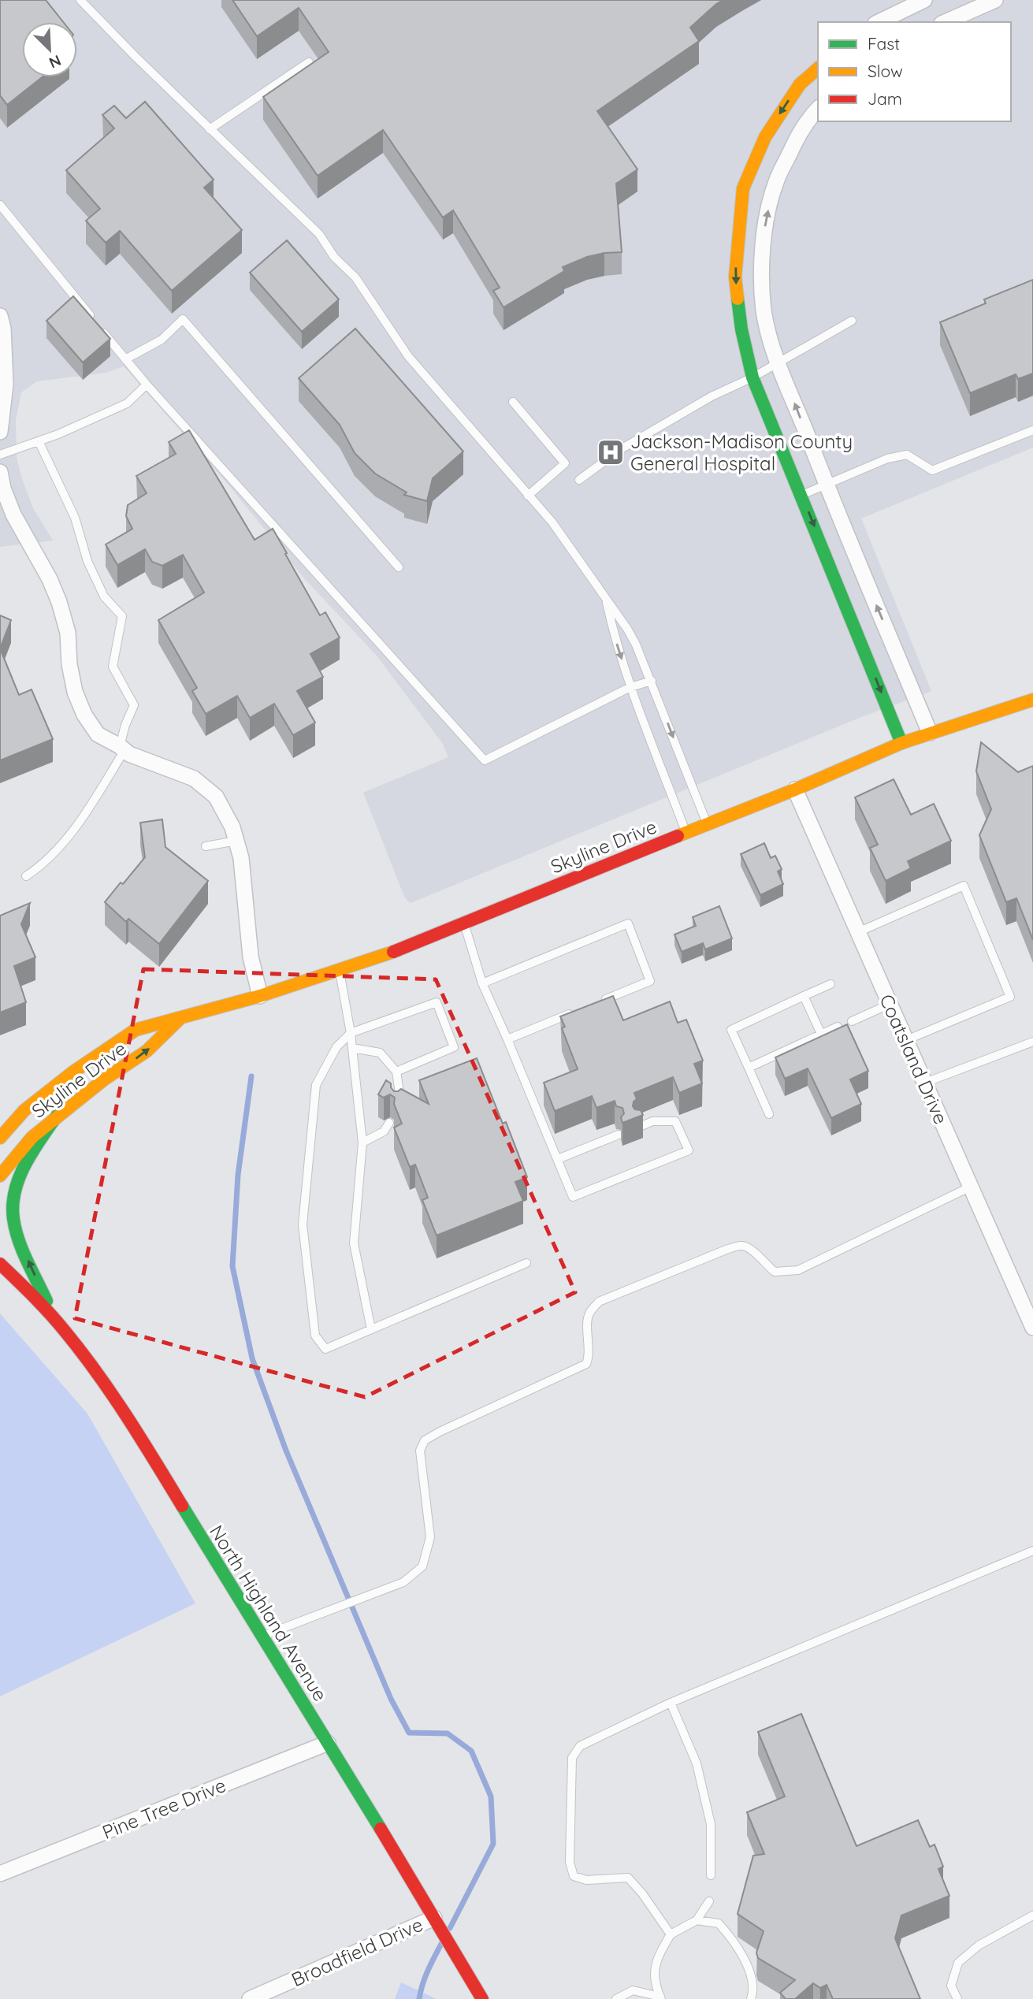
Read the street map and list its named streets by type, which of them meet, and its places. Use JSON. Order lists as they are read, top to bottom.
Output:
{
  "streets": {
    "street": [
      "Skyline Drive",
      "Coatsland Drive",
      "North Highland Avenue",
      "Pine Tree Drive",
      "Broadfield Drive"
    ]
  },
  "crossings": [
    ["Skyline Drive", "Coatsland Drive"],
    ["North Highland Avenue", "Pine Tree Drive"],
    ["North Highland Avenue", "Broadfield Drive"]
  ],
  "places": {
    "hospital": ["Jackson-Madison County General Hospital"]
  },
  "legend": ["Fast", "Slow", "Jam"],
  "north": "bottom right"
}
